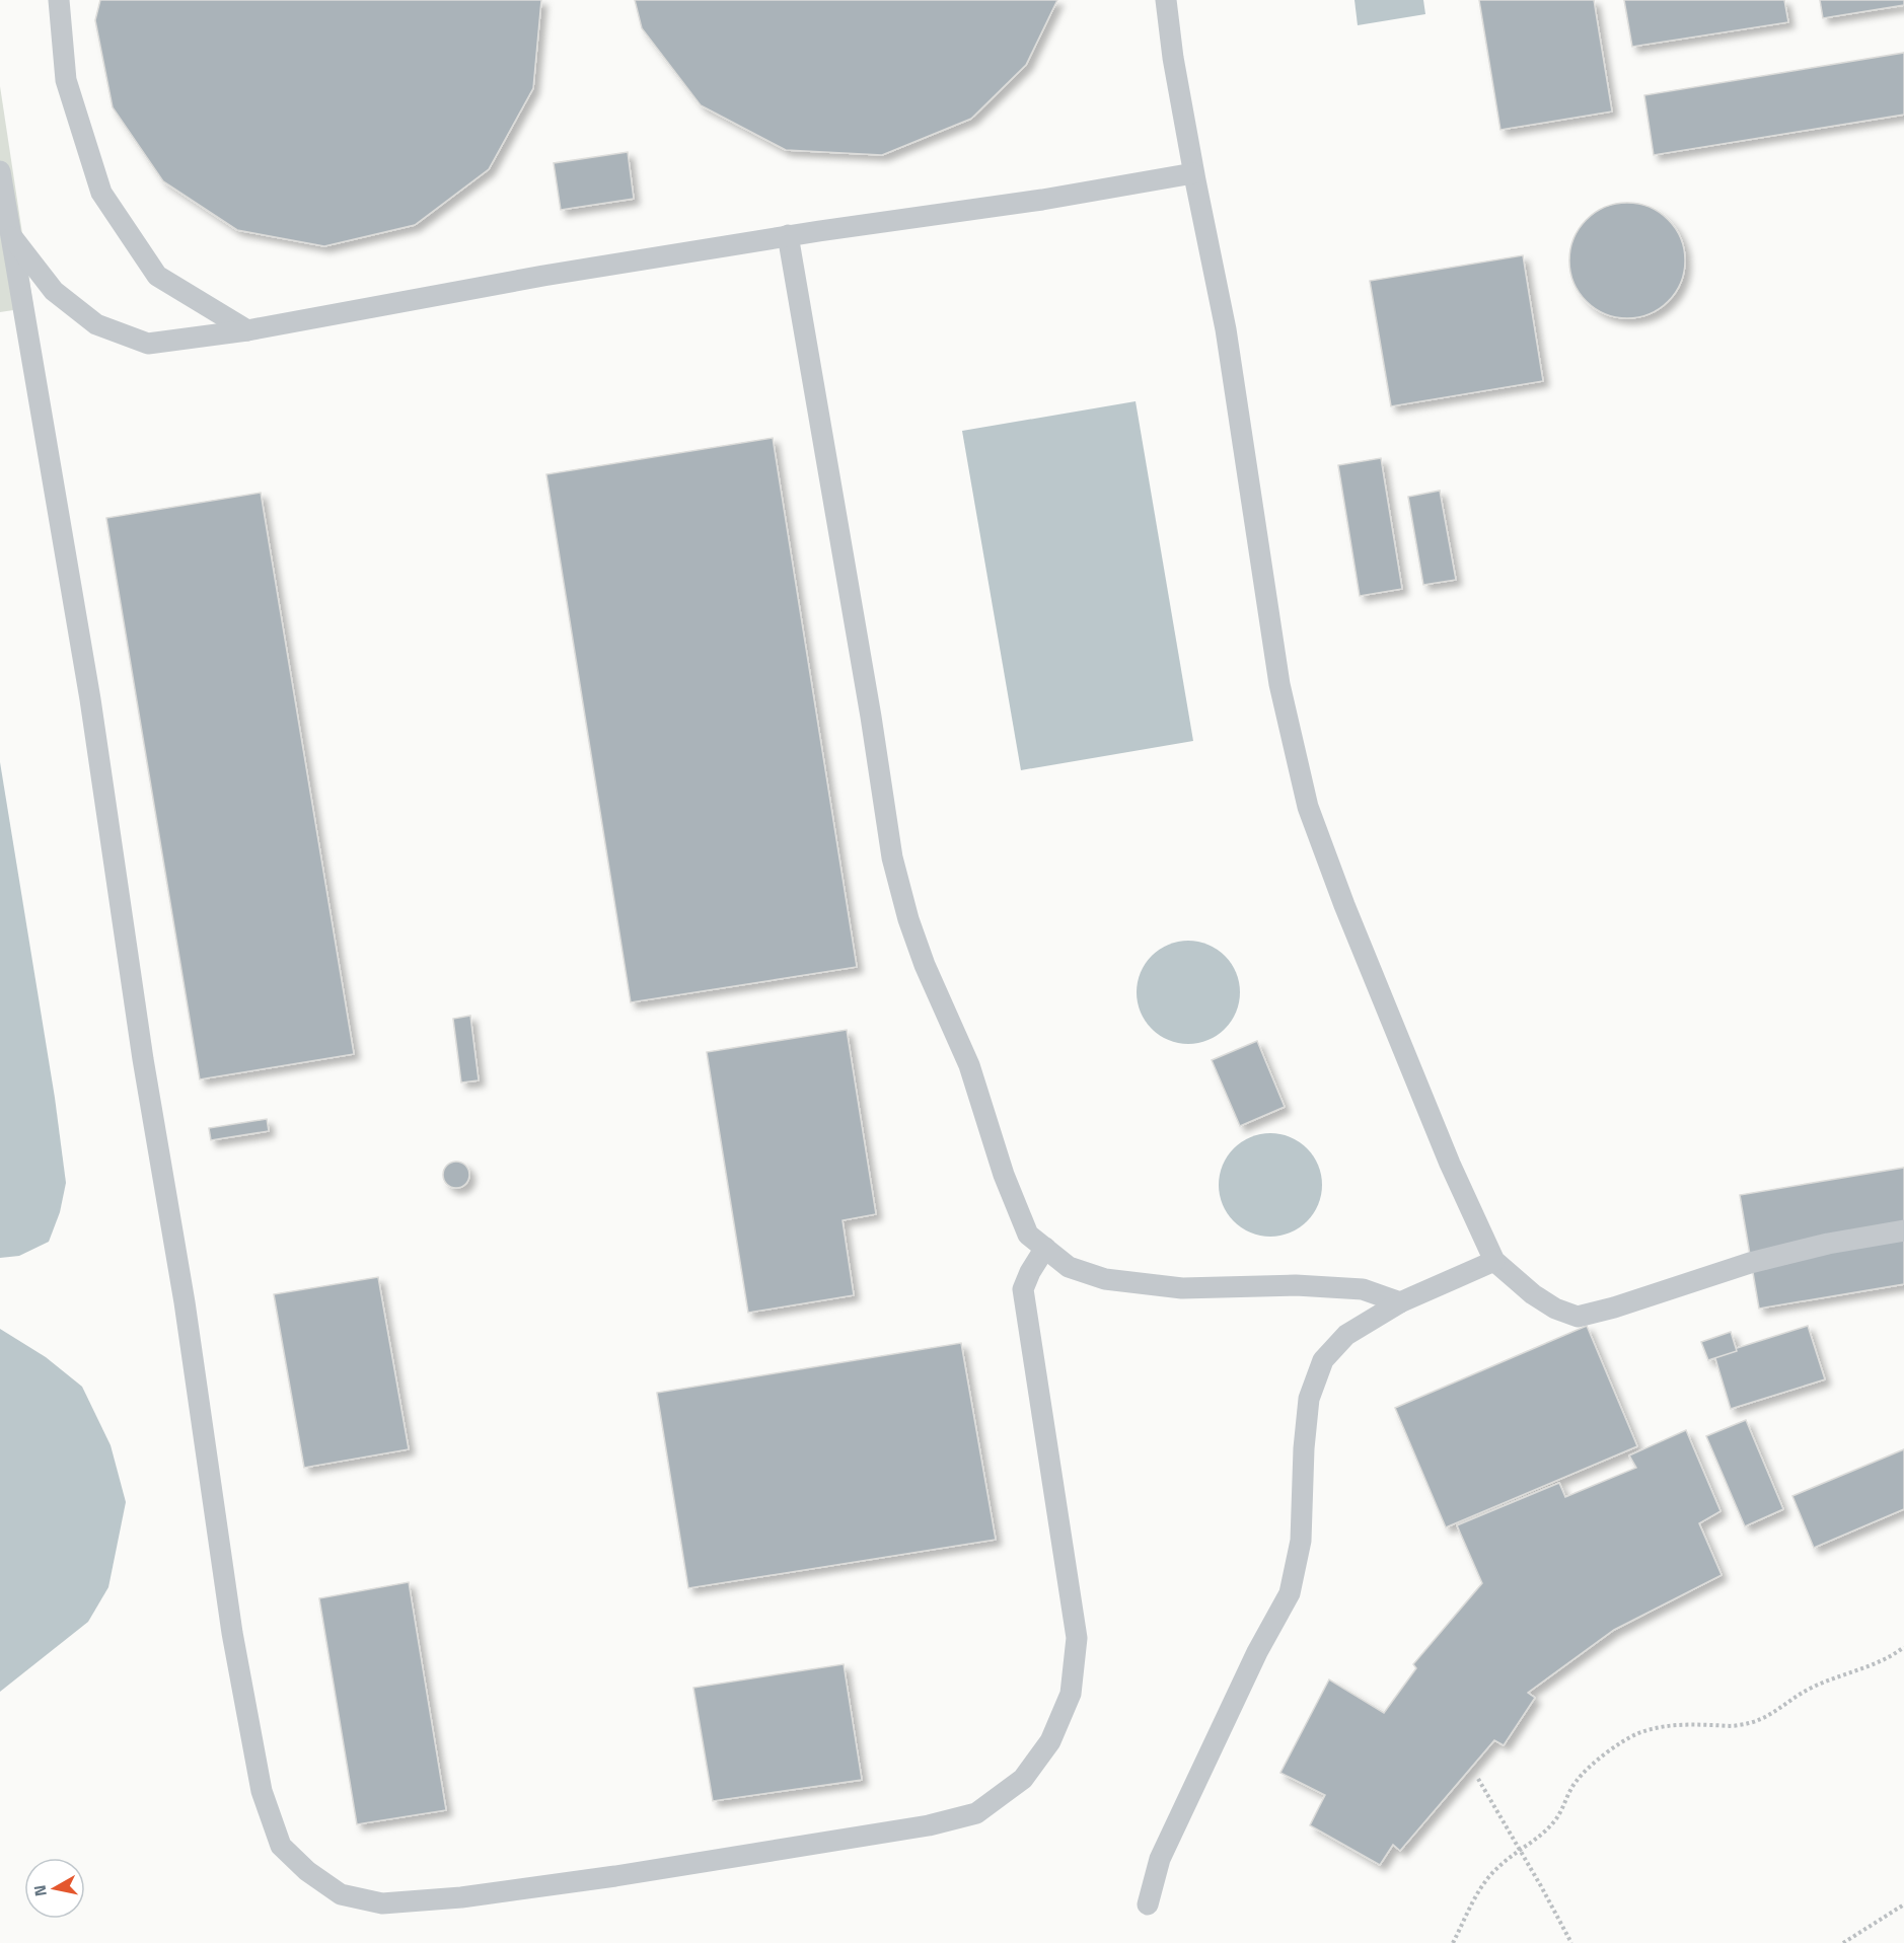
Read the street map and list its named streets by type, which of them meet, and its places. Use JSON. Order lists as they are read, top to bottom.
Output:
{
  "north": "left"
}
